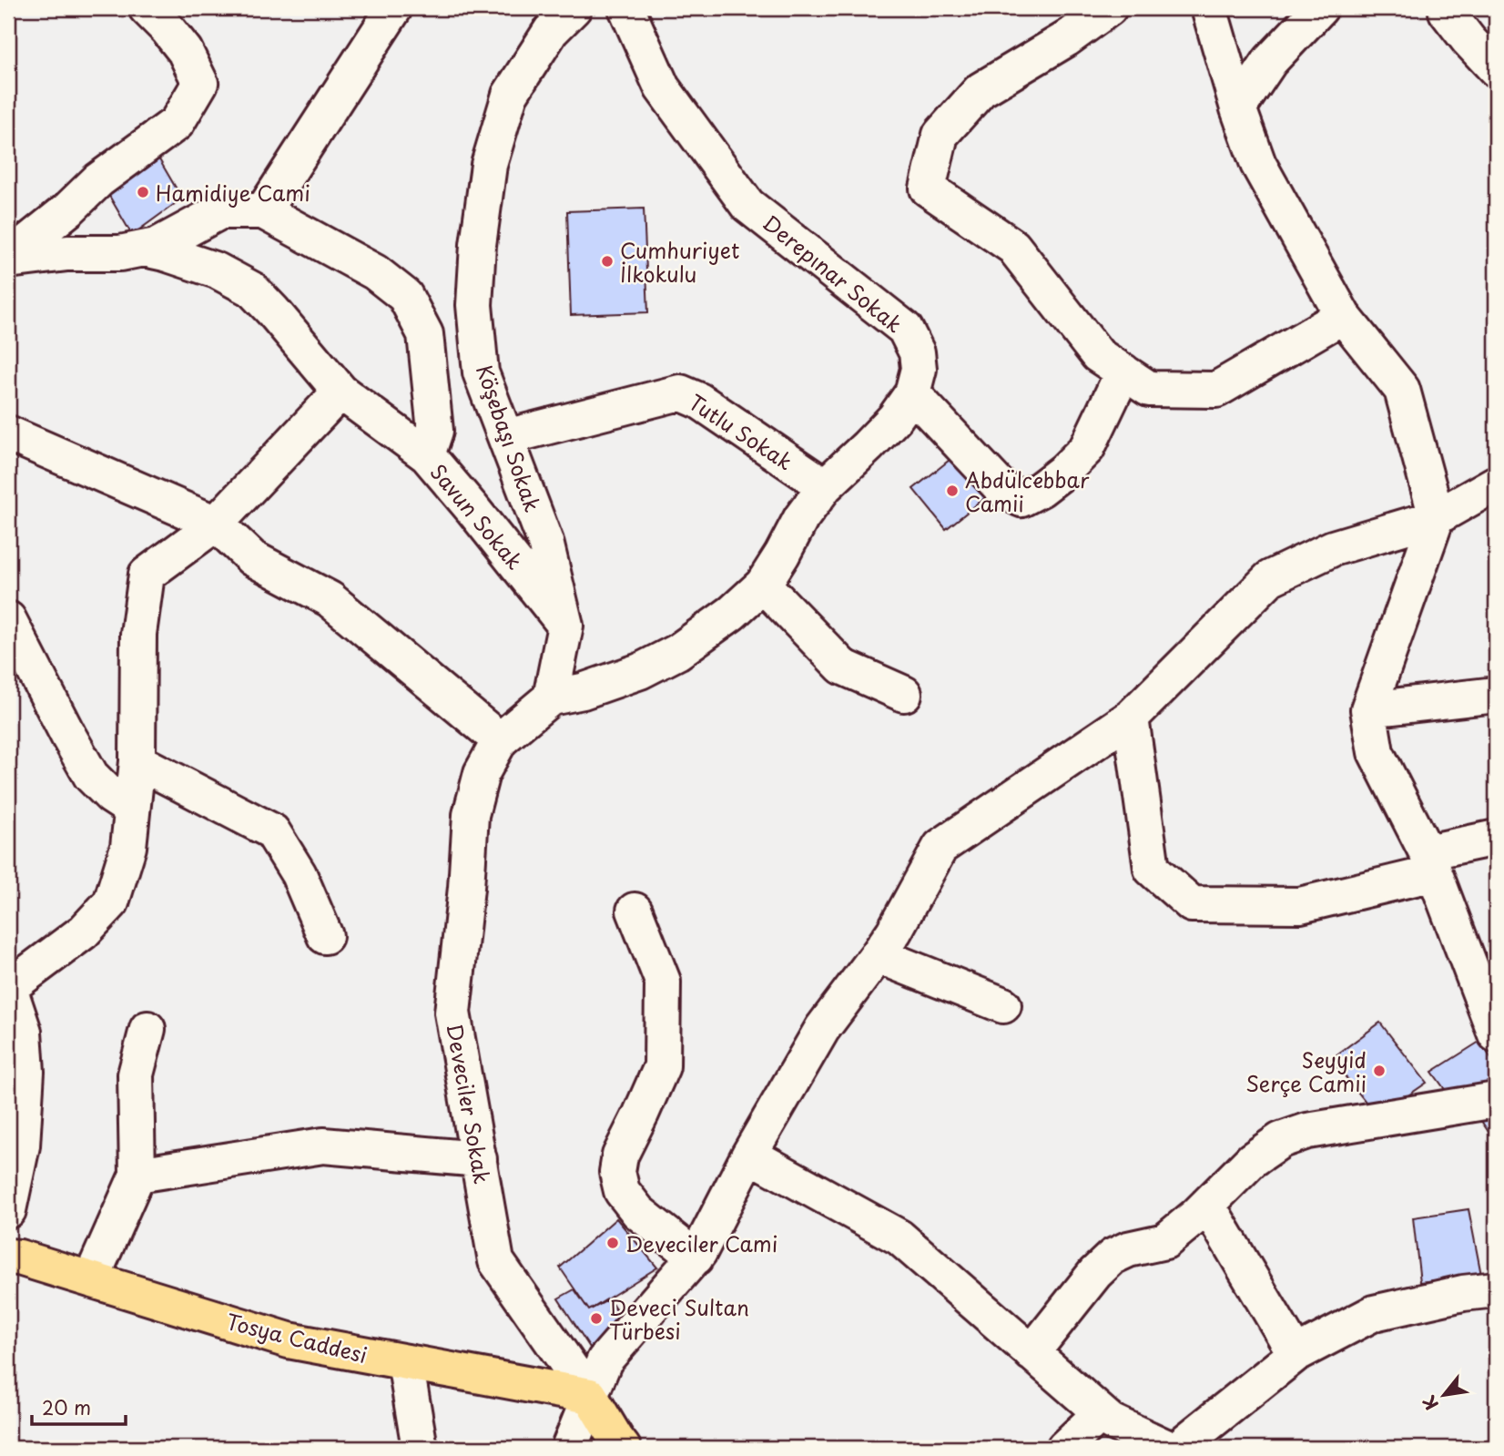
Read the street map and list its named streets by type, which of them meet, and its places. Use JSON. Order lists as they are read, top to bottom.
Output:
{
  "streets": {
    "main road": ["Tosya Caddesi"],
    "street": [
      "Derepınar Sokak",
      "Tutlu Sokak",
      "Köşebaşı Sokak",
      "Savun Sokak",
      "Deveciler Sokak"
    ]
  },
  "crossings": [
    ["Derepınar Sokak", "Tutlu Sokak"],
    ["Derepınar Sokak", "Köşebaşı Sokak"],
    ["Derepınar Sokak", "Deveciler Sokak"],
    ["Tutlu Sokak", "Köşebaşı Sokak"],
    ["Köşebaşı Sokak", "Savun Sokak"],
    ["Köşebaşı Sokak", "Deveciler Sokak"],
    ["Deveciler Sokak", "Tosya Caddesi"]
  ],
  "places": [
    "Hamidiye Cami",
    "Cumhuriyet İlkokulu",
    "Abdülcebbar Camii",
    "Seyyid Serçe Camii",
    "Deveciler Cami",
    "Deveci Sultan Türbesi"
  ],
  "scale_bar": "20 m",
  "north": "bottom left"
}
